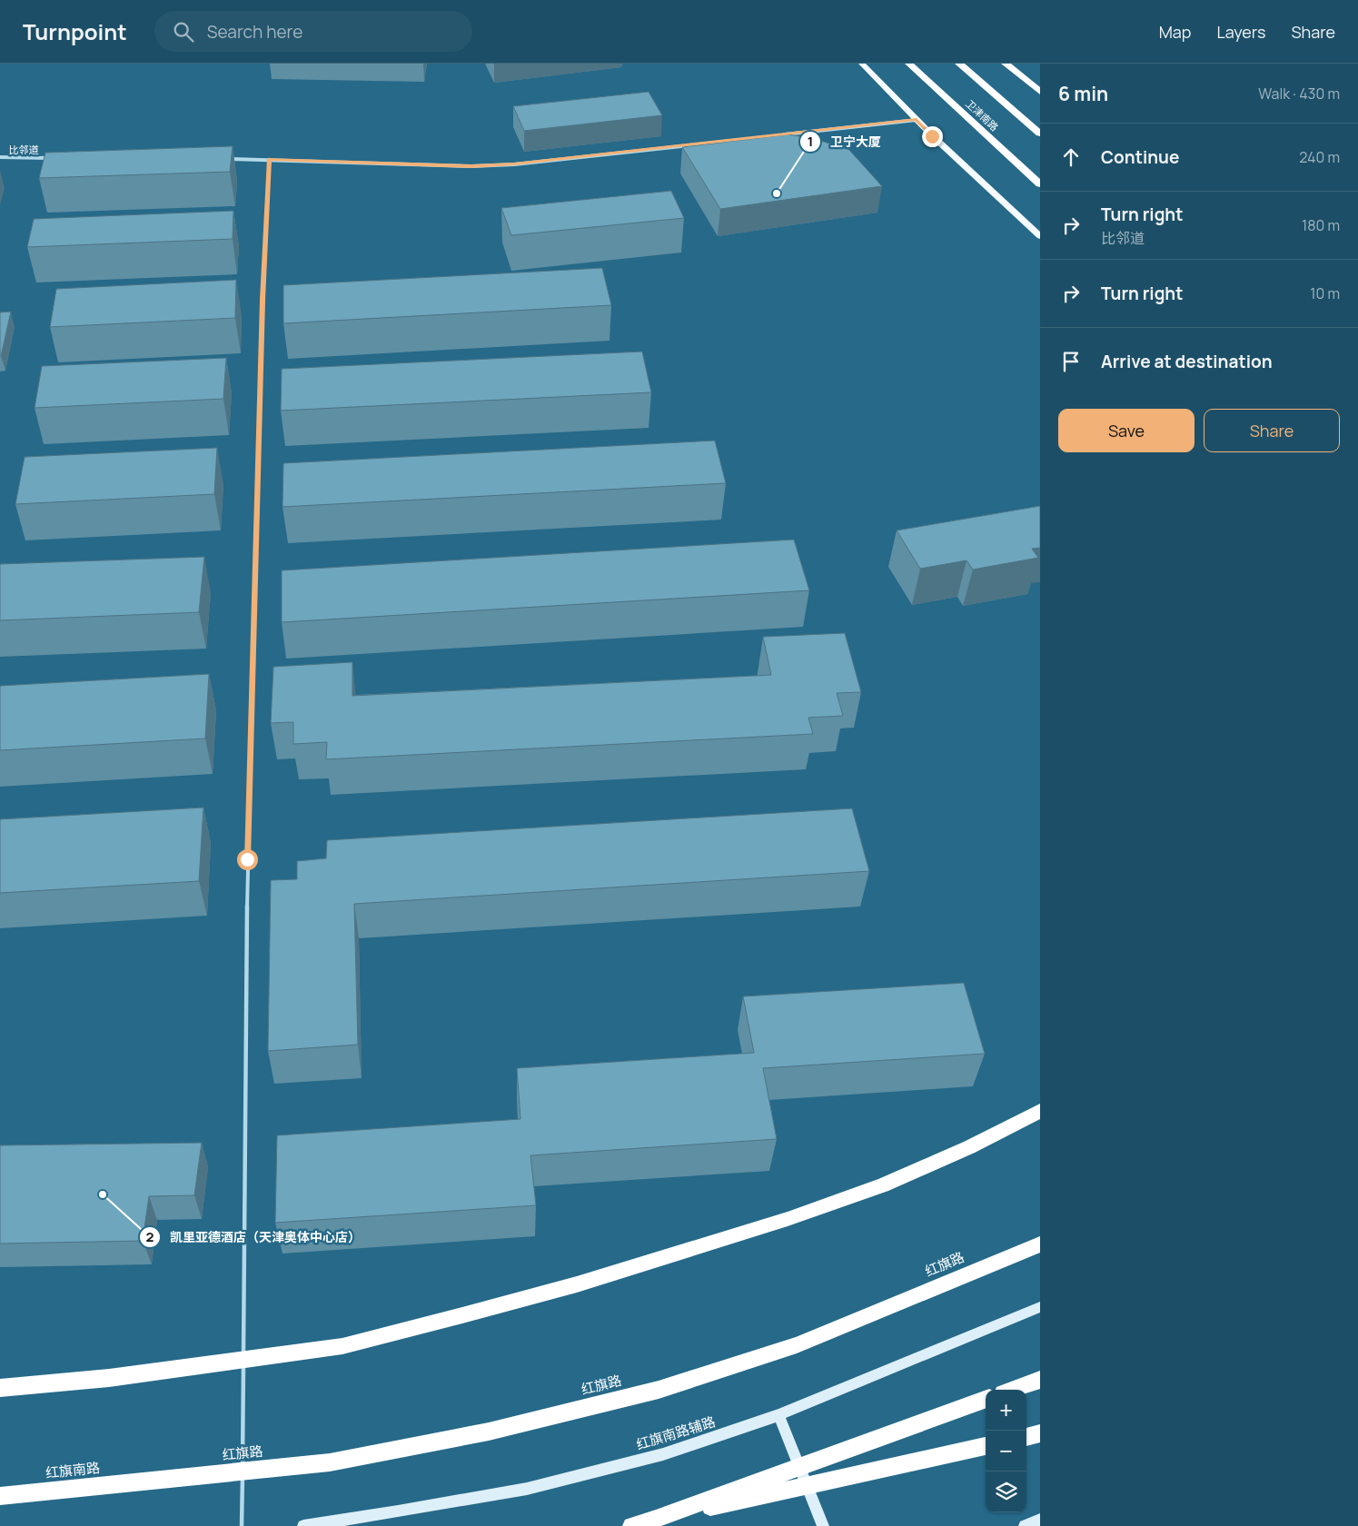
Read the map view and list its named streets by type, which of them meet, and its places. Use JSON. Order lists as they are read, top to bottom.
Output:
{
  "streets": {
    "highway": ["卫津南路", "红旗路", "红旗南路"],
    "main road": ["红旗南路辅路"],
    "street": ["比邻道"]
  },
  "crossings": [
    ["红旗路", "红旗南路"]
  ],
  "places": ["卫宁大厦", "凯里亚德酒店（天津奥体中心店）"],
  "page": {
    "header": "Turnpoint",
    "search": "Search here",
    "nav": ["Map", "Layers", "Share"],
    "heading": ["6 min", "Walk · 430 m"],
    "list": [
      ["Continue", "240 m"],
      ["Turn right", "比邻道", "180 m"],
      ["Turn right", "10 m"],
      "Arrive at destination"
    ],
    "buttons": ["Save", "Share"],
    "map_buttons": ["+", "−"]
  }
}
